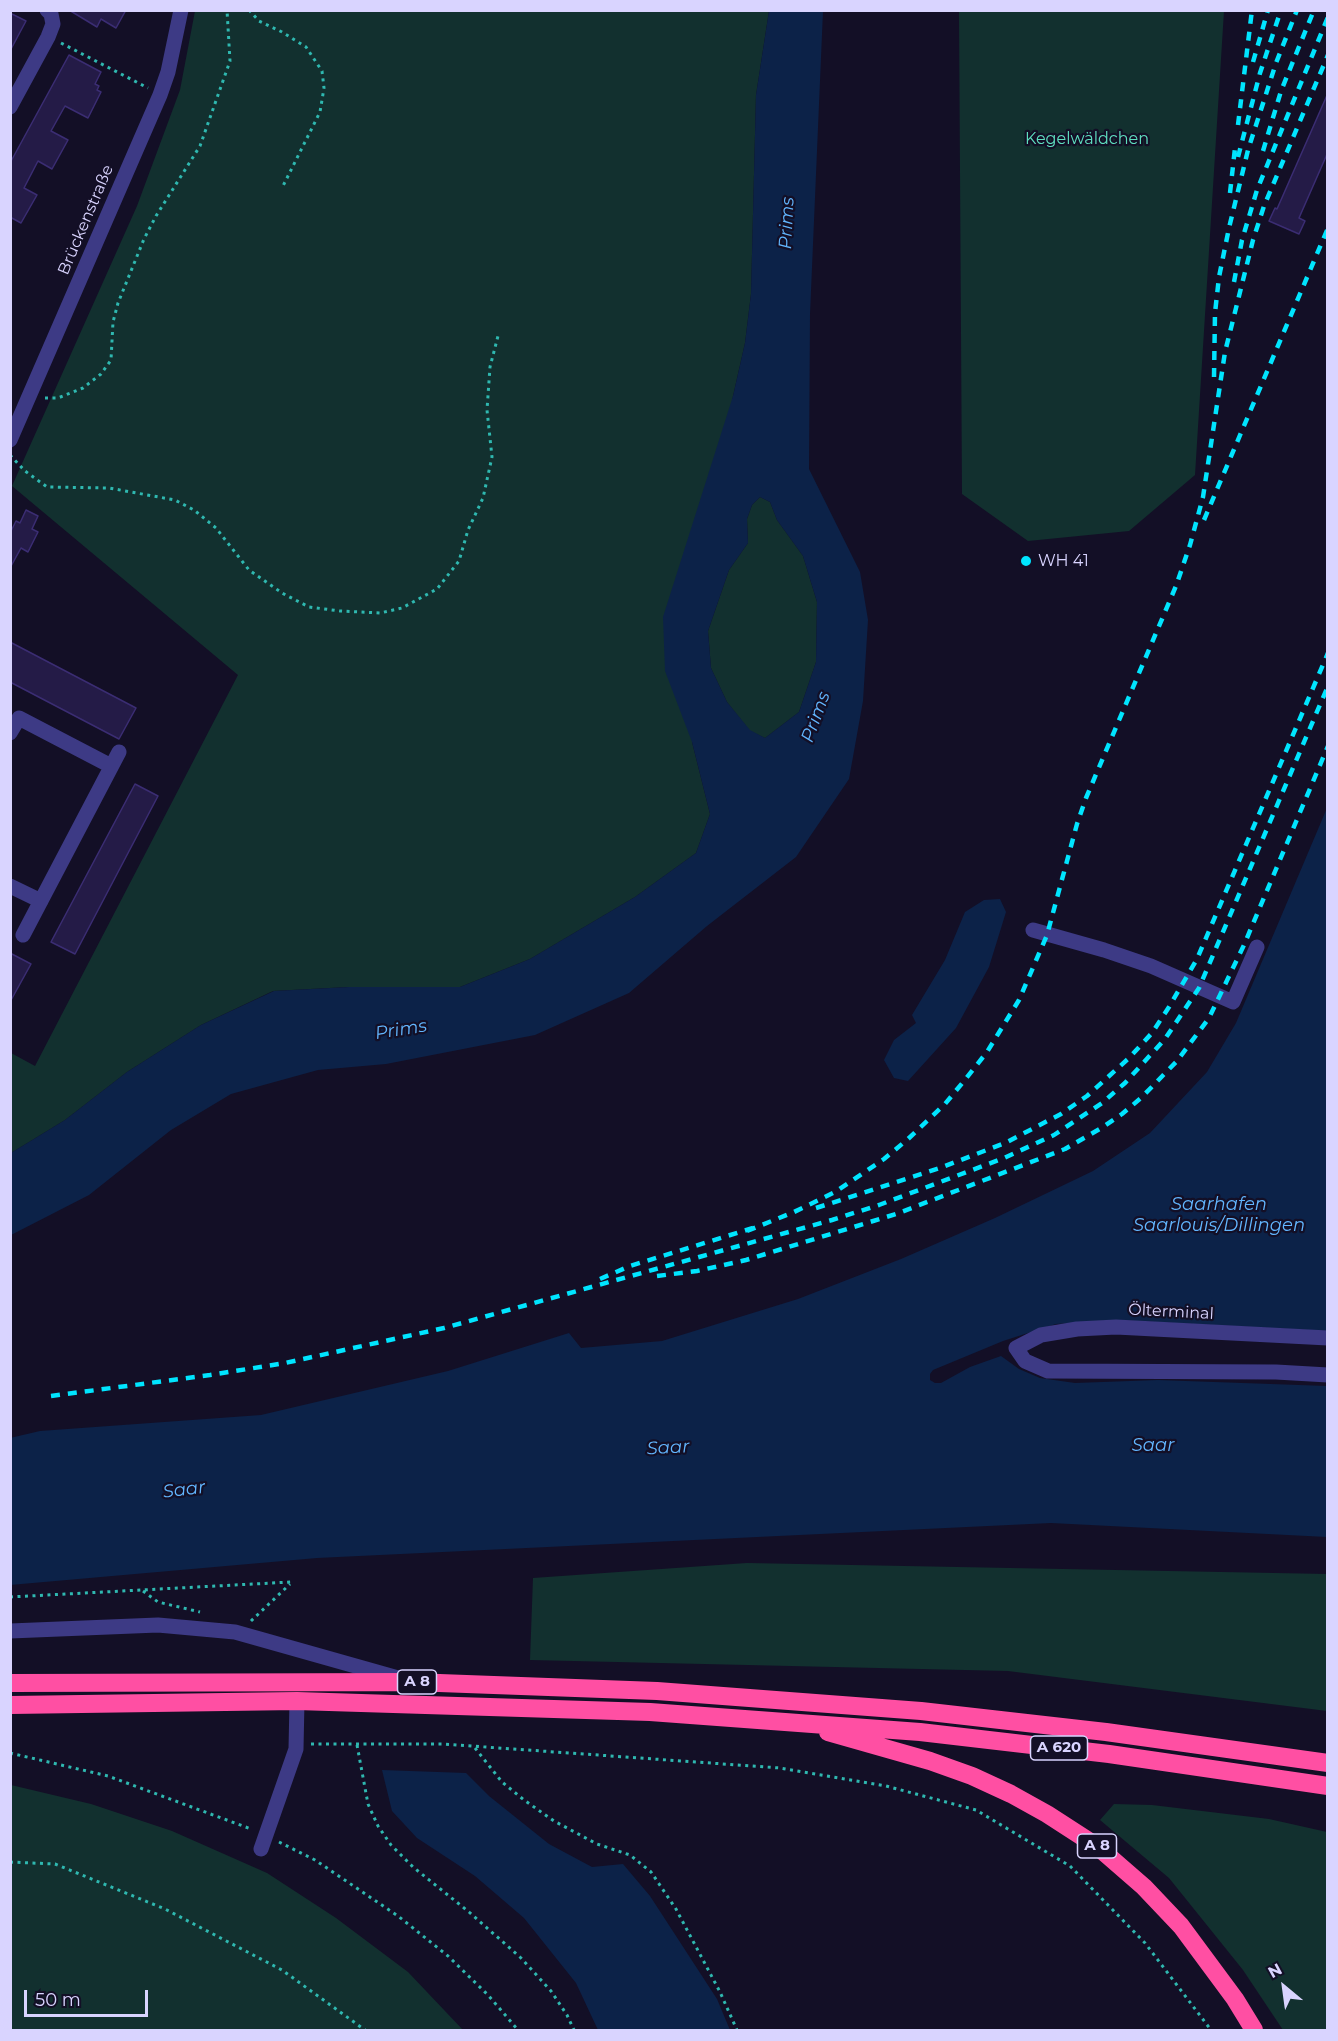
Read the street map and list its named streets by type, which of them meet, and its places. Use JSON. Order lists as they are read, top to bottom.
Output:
{
  "streets": {
    "highway": ["A 8", "A 620"],
    "street": ["Brückenstraße", "Ölterminal"]
  },
  "crossings": [
    ["A 8", "A 620"]
  ],
  "water": ["Prims", "Saarhafen Saarlouis/Dillingen", "Saar"],
  "parks": ["Kegelwäldchen"],
  "places": ["WH 41"],
  "scale_bar": "50 m",
  "north": "top left"
}
